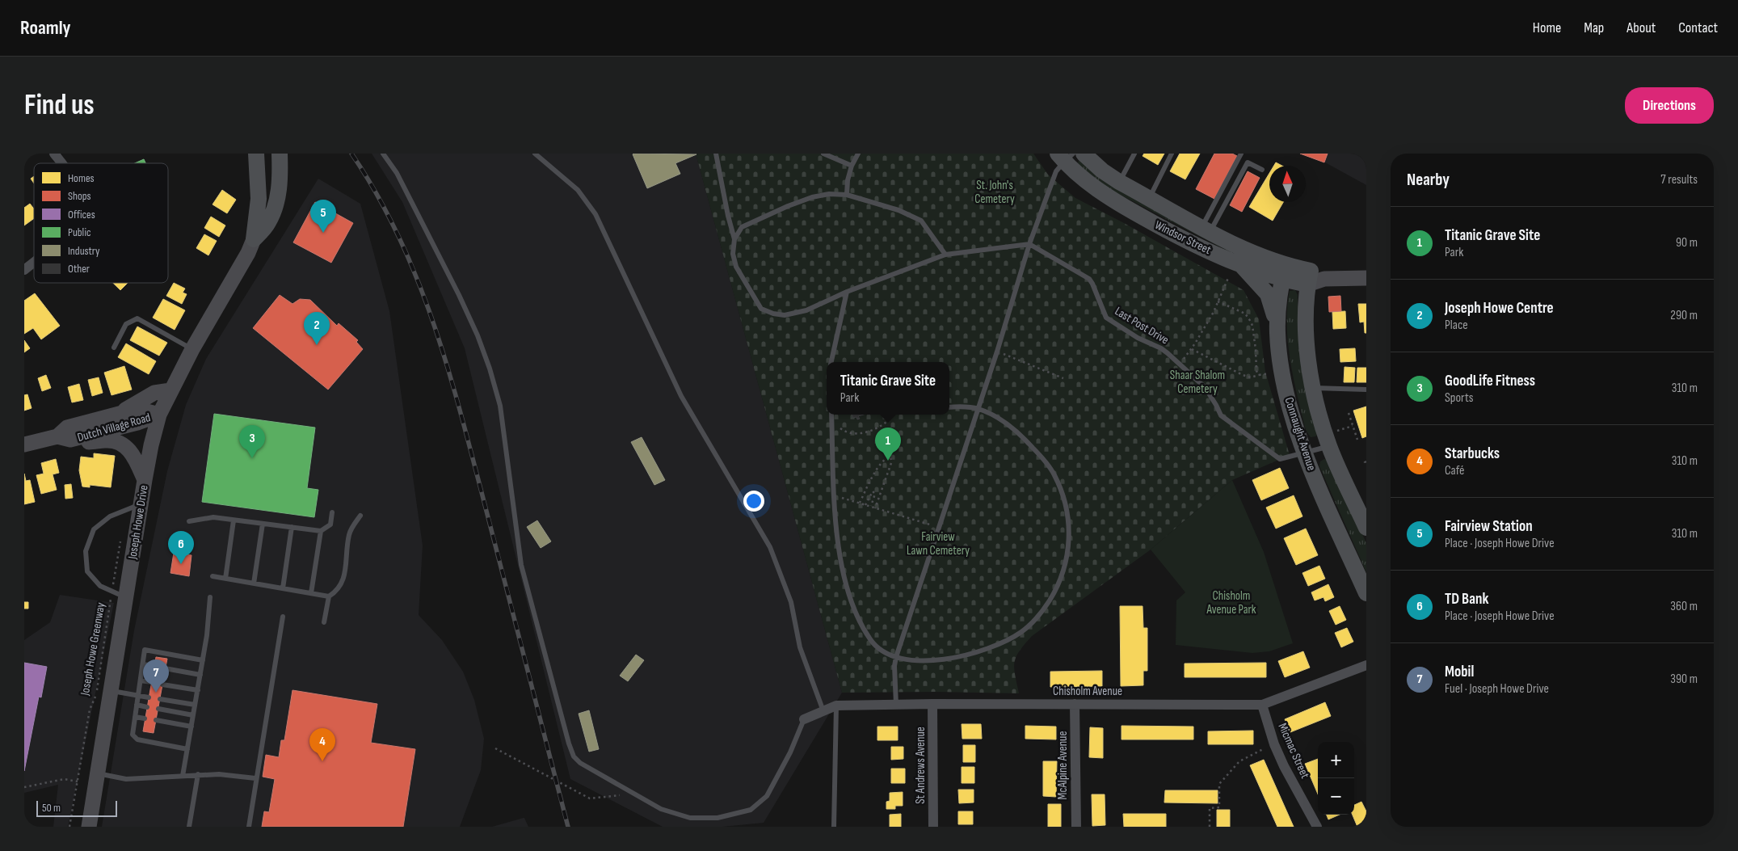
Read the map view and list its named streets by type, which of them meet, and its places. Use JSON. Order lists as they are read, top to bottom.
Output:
{
  "streets": {
    "main road": [
      "Windsor Street",
      "Dutch Village Road",
      "Connaught Avenue",
      "Joseph Howe Drive"
    ],
    "street": [
      "Chisholm Avenue",
      "Micmac Street",
      "St Andrews Avenue",
      "McAlpine Avenue"
    ],
    "lane": ["Last Post Drive"],
    "path": ["Joseph Howe Greenway"]
  },
  "crossings": [
    ["Windsor Street", "Connaught Avenue"],
    ["Last Post Drive", "Connaught Avenue"],
    ["Dutch Village Road", "Joseph Howe Drive"],
    ["Chisholm Avenue", "Micmac Street"],
    ["Chisholm Avenue", "St Andrews Avenue"],
    ["Chisholm Avenue", "McAlpine Avenue"]
  ],
  "parks": [
    "St. John's Cemetery",
    "Shaar Shalom Cemetery",
    "Fairview Lawn Cemetery",
    "Chisholm Avenue Park"
  ],
  "legend": [
    "Homes",
    "Shops",
    "Offices",
    "Public",
    "Industry",
    "Other"
  ],
  "scale_bar": "50 m",
  "north": "top",
  "page": {
    "header": "Roamly",
    "nav": [
      "Home",
      "Map",
      "About",
      "Contact"
    ],
    "buttons": "Directions",
    "title": "Find us",
    "heading": ["Nearby", "7 results"],
    "pins": [
      "5",
      "2",
      "3",
      "1",
      "6",
      "7",
      "4"
    ],
    "list": [
      {
        "mark": "1",
        "name": "Titanic Grave Site",
        "note": "Park",
        "value": "90 m"
      },
      {
        "mark": "2",
        "name": "Joseph Howe Centre",
        "note": "Place",
        "value": "290 m"
      },
      {
        "mark": "3",
        "name": "GoodLife Fitness",
        "note": "Sports",
        "value": "310 m"
      },
      {
        "mark": "4",
        "name": "Starbucks",
        "note": "Café",
        "value": "310 m"
      },
      {
        "mark": "5",
        "name": "Fairview Station",
        "note": "Place · Joseph Howe Drive",
        "value": "310 m"
      },
      {
        "mark": "6",
        "name": "TD Bank",
        "note": "Place · Joseph Howe Drive",
        "value": "360 m"
      },
      {
        "mark": "7",
        "name": "Mobil",
        "note": "Fuel · Joseph Howe Drive",
        "value": "390 m"
      }
    ],
    "popup": ["Titanic Grave Site", "Park"],
    "map_buttons": ["+", "−"],
    "scale": "50 m"
  }
}
